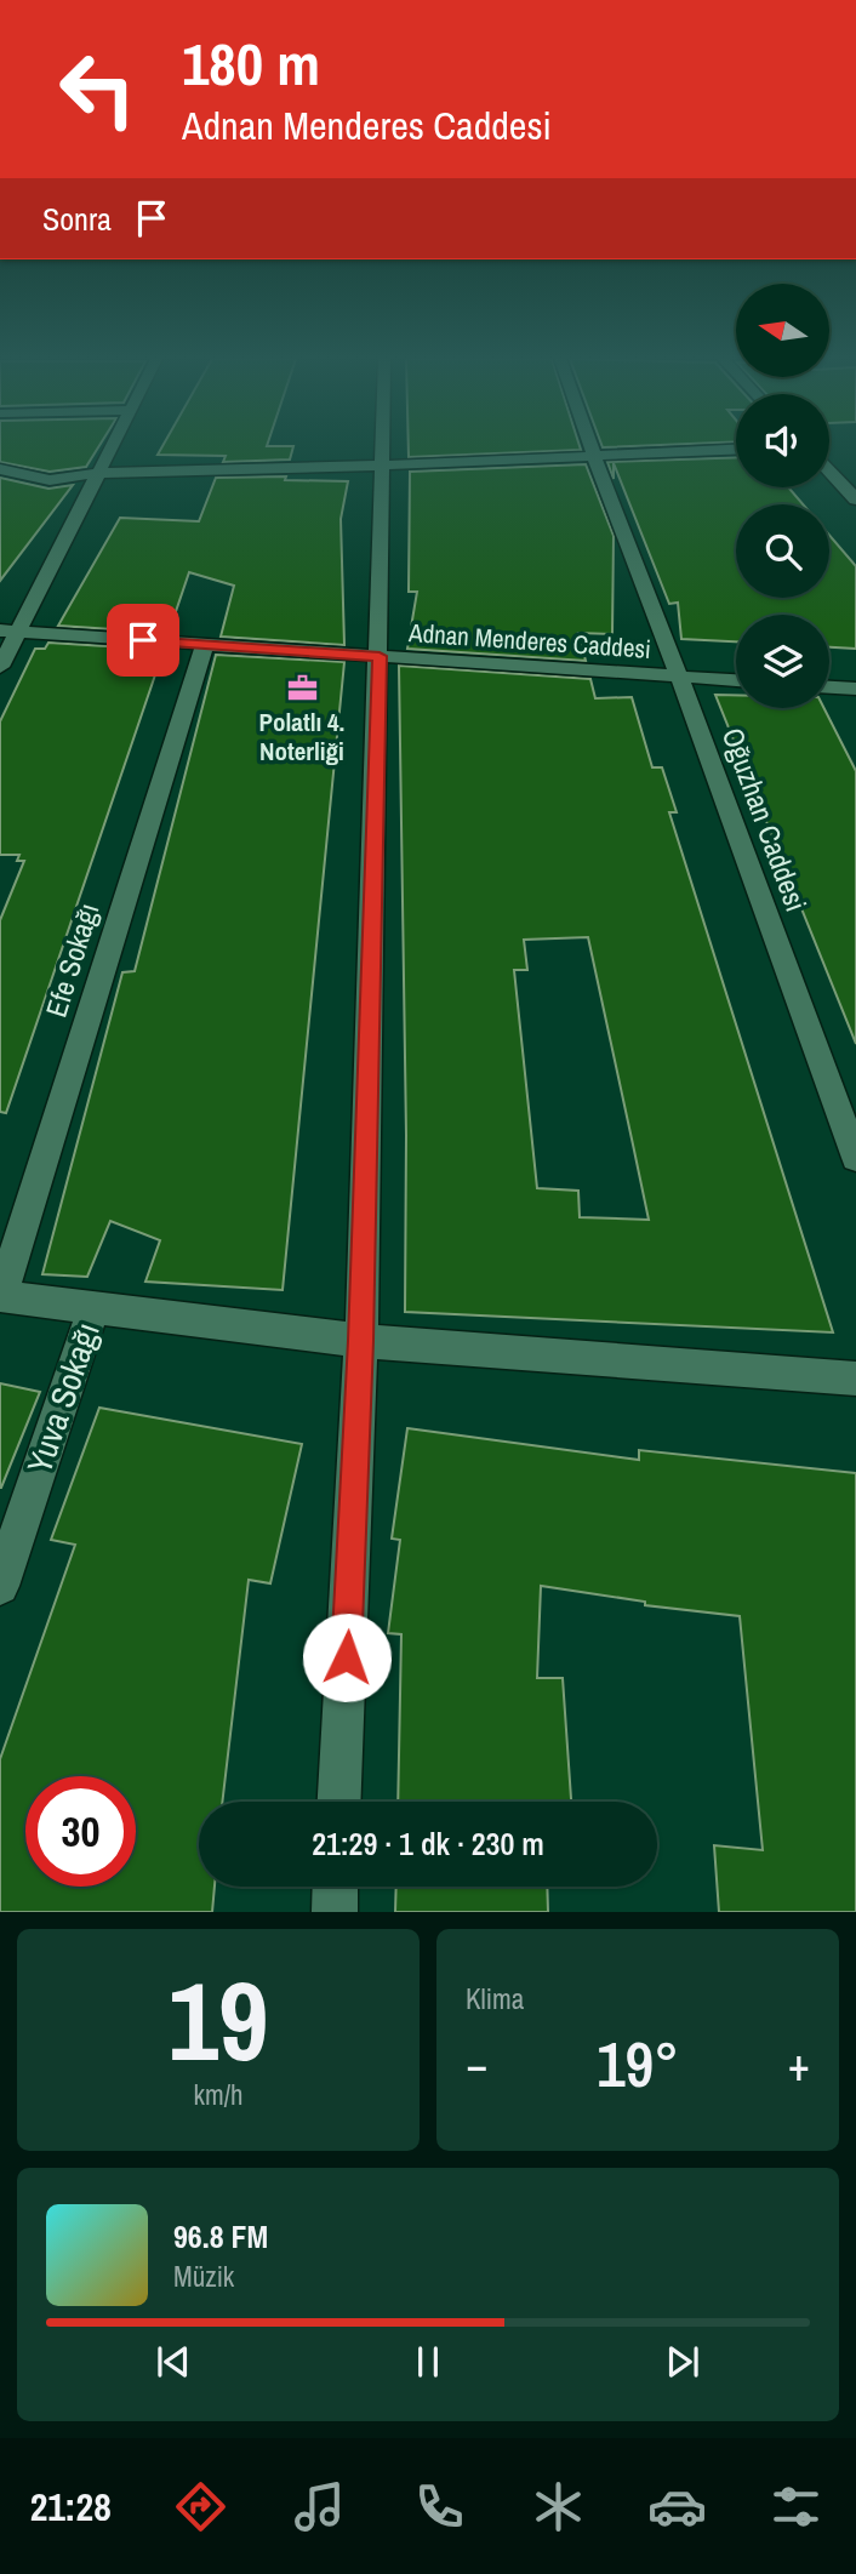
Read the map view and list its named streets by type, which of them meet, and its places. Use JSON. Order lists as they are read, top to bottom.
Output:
{
  "streets": {
    "street": [
      "Adnan Menderes Caddesi",
      "Oğuzhan Caddesi",
      "Efe Sokağı",
      "Yuva Sokağı"
    ]
  },
  "crossings": [
    ["Adnan Menderes Caddesi", "Oğuzhan Caddesi"],
    ["Adnan Menderes Caddesi", "Efe Sokağı"]
  ],
  "places": {
    "office": ["Polatlı 4. Noterliği"]
  },
  "north": "left",
  "page": {
    "turn": ["180 m", "Adnan Menderes Caddesi"],
    "then": "Sonra",
    "limit": "30",
    "trip": "21:29 · 1 dk · 230 m",
    "tile": [
      ["19", "km/h"],
      "Klima"
    ],
    "heat": ["−", "19°", "+"],
    "song": ["96.8 FM", "Müzik"],
    "tabs": "21:28"
  }
}
